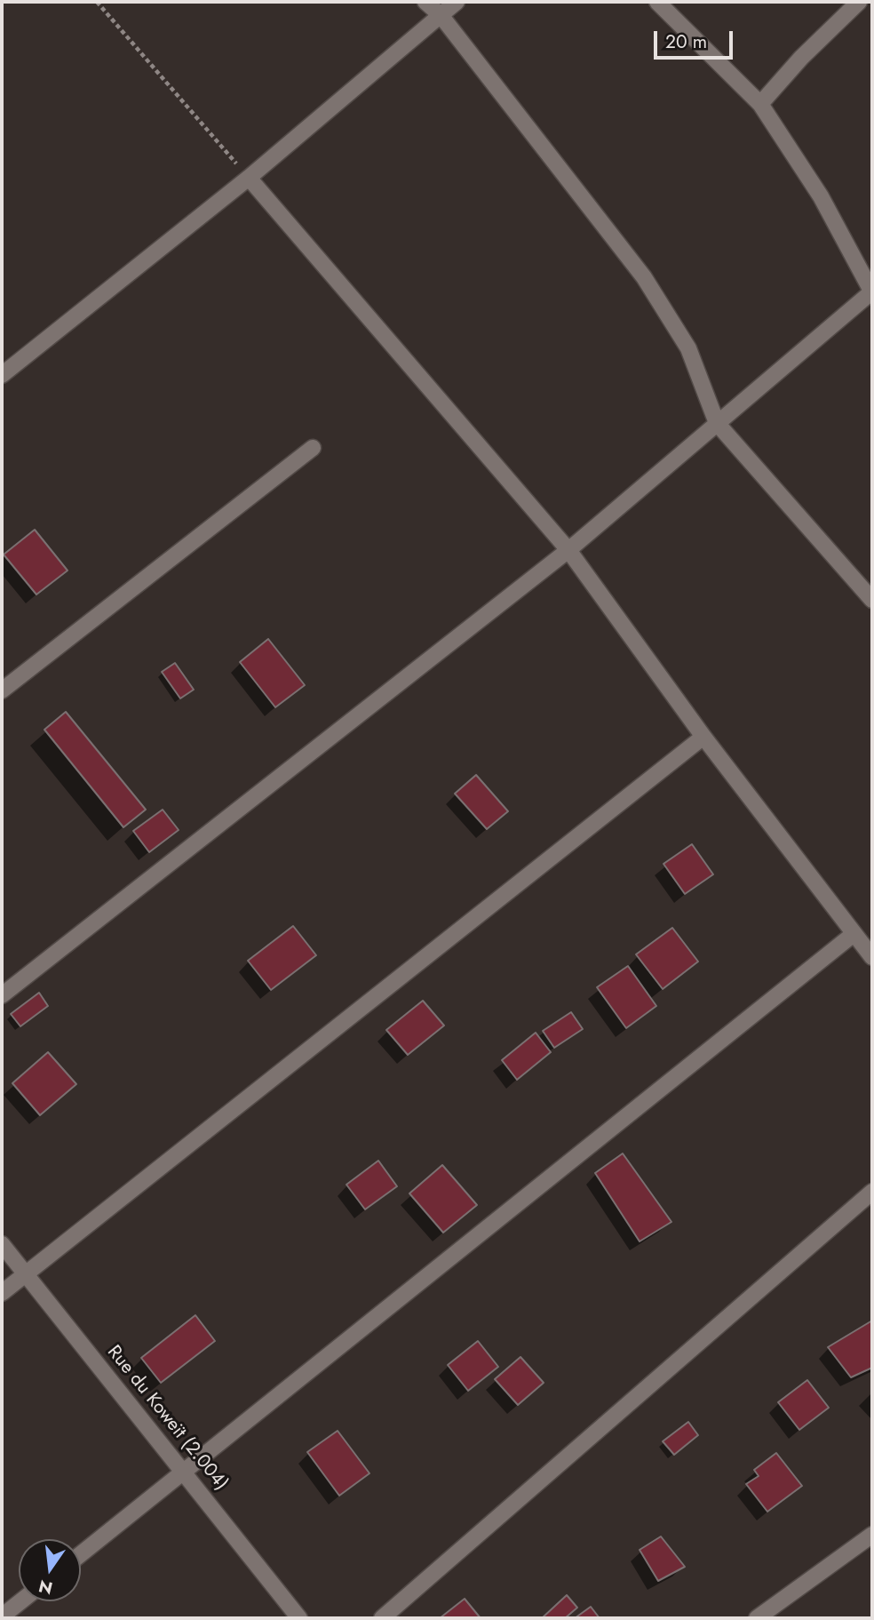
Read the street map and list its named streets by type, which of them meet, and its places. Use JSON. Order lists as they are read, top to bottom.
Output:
{
  "streets": {
    "street": ["Rue du Koweït (2.004)"]
  },
  "scale_bar": "20 m",
  "north": "bottom"
}
